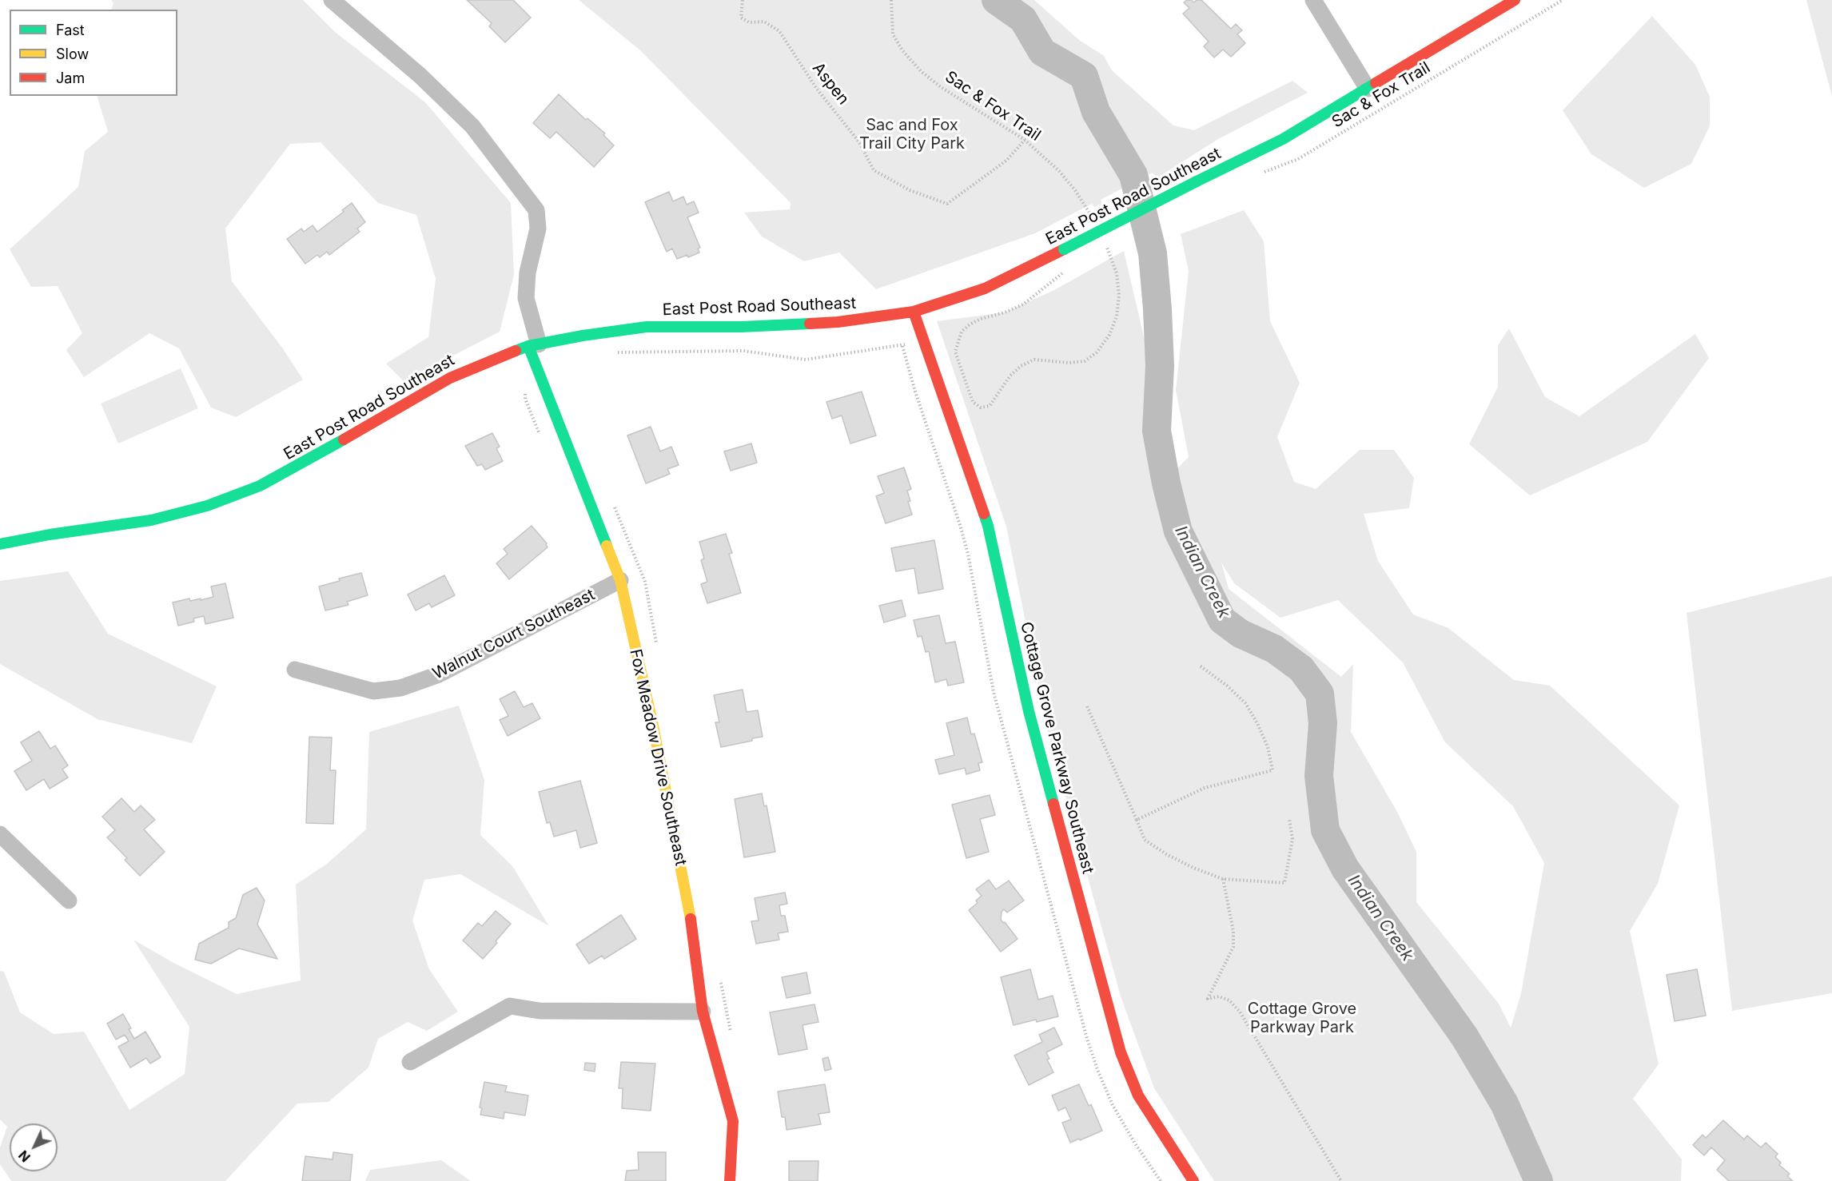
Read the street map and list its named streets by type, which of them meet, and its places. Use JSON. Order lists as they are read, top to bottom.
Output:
{
  "streets": {
    "street": [
      "East Post Road Southeast",
      "Walnut Court Southeast",
      "Cottage Grove Parkway Southeast",
      "Fox Meadow Drive Southeast"
    ],
    "path": ["Aspen", "Sac & Fox Trail"]
  },
  "crossings": [
    ["Aspen", "Sac & Fox Trail"],
    ["East Post Road Southeast", "Cottage Grove Parkway Southeast"],
    ["East Post Road Southeast", "Fox Meadow Drive Southeast"],
    ["Walnut Court Southeast", "Fox Meadow Drive Southeast"]
  ],
  "water": ["Indian Creek"],
  "parks": ["Sac and Fox Trail City Park", "Cottage Grove Parkway Park"],
  "legend": ["Fast", "Slow", "Jam"],
  "north": "bottom left"
}
